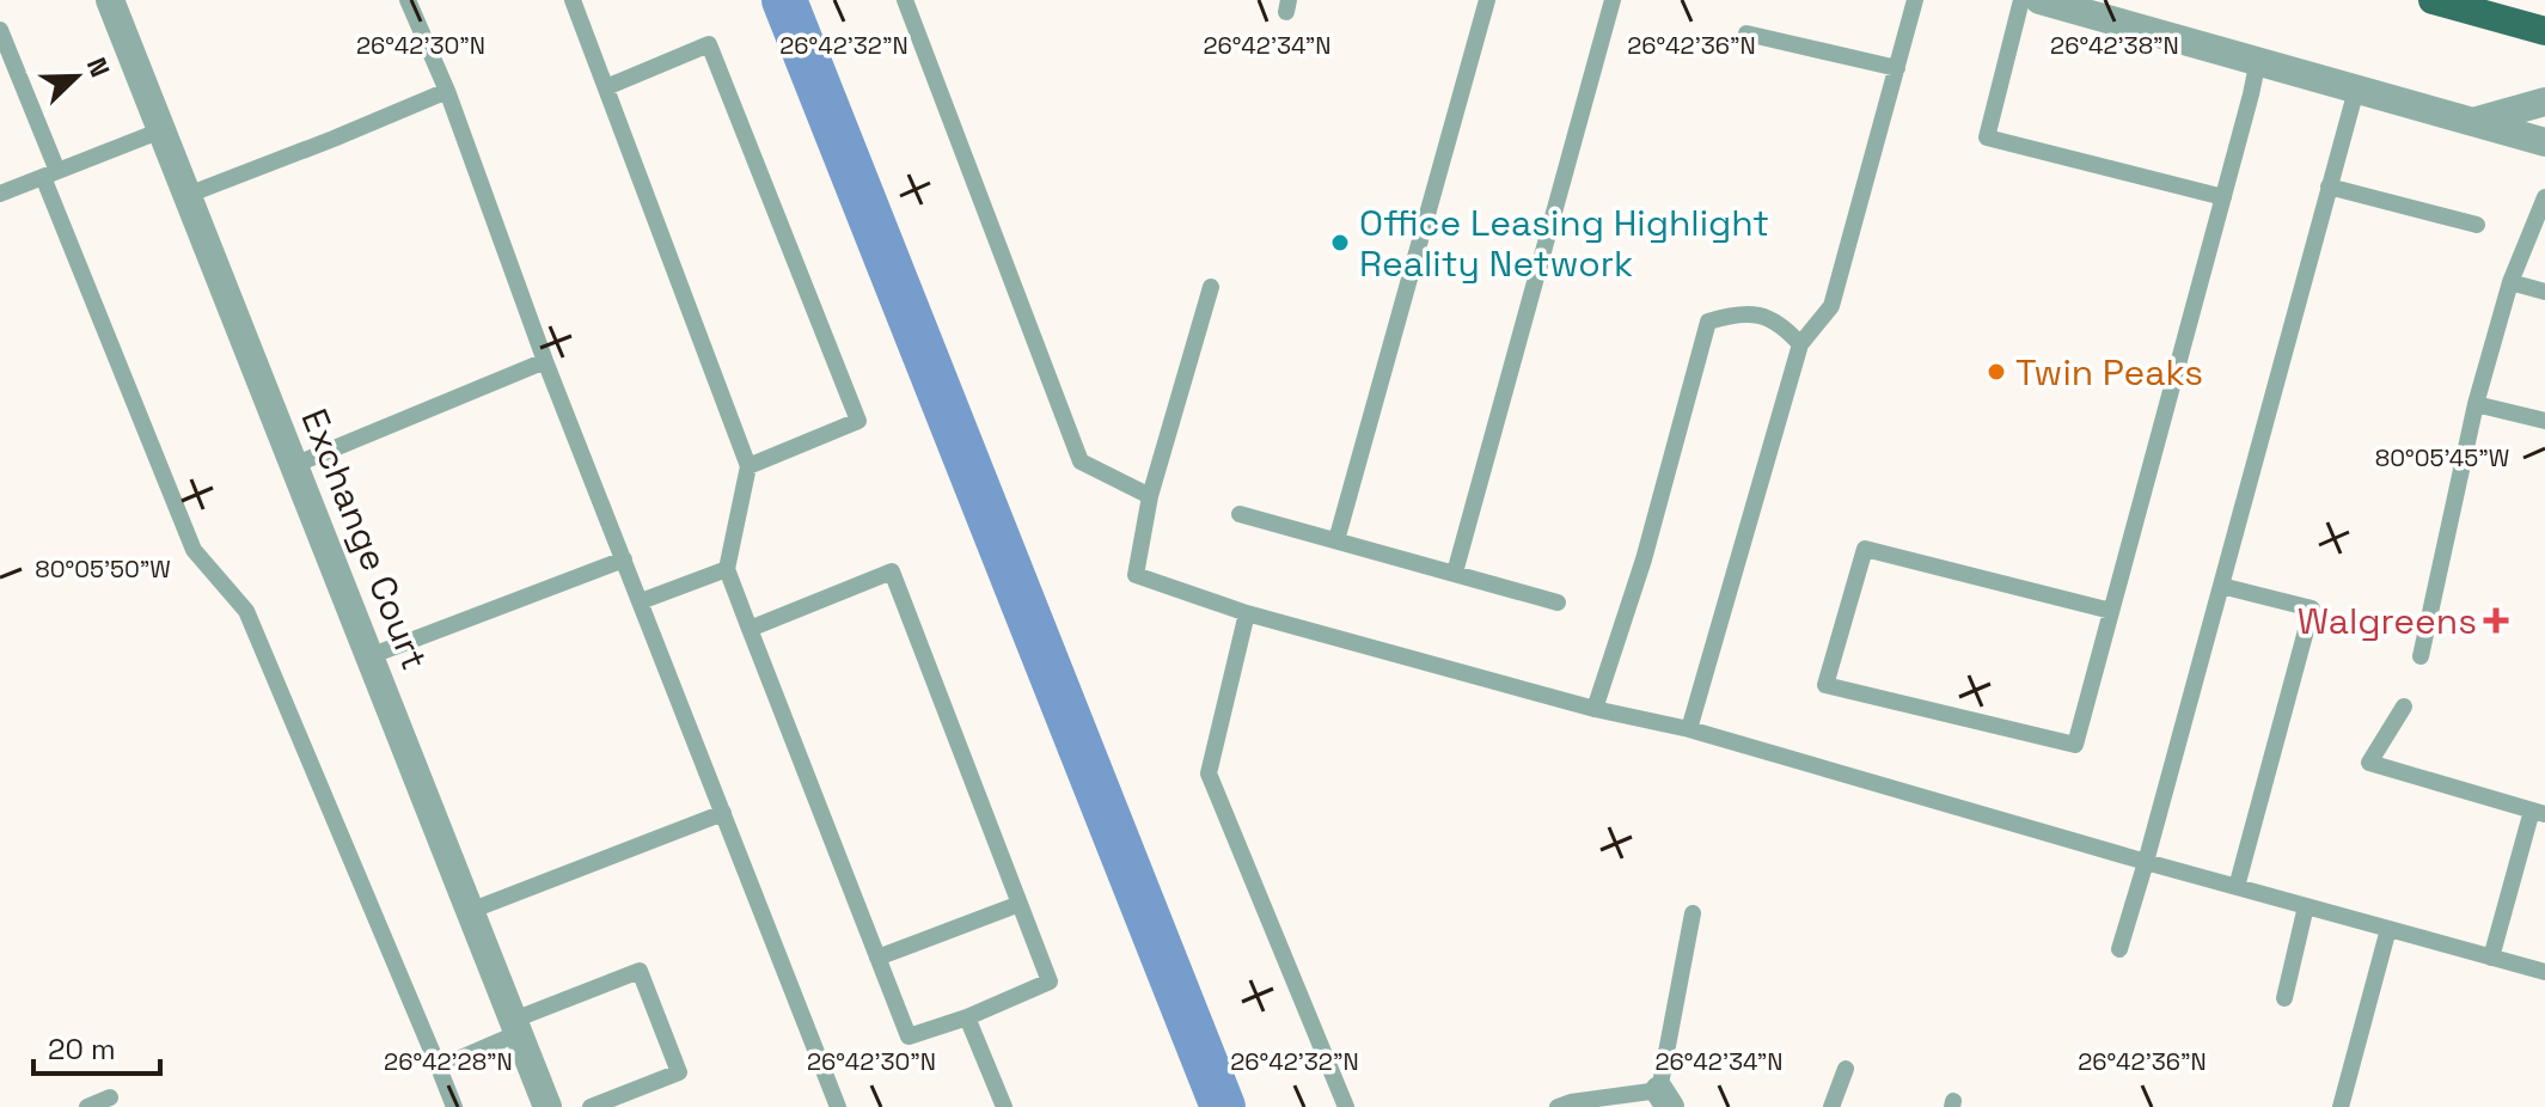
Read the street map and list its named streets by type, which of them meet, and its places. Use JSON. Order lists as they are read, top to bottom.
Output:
{
  "streets": {
    "street": ["Exchange Court"]
  },
  "places": {
    "other": ["Office Leasing Highlight Reality Network", "Twin Peaks"],
    "health": ["Walgreens"]
  },
  "scale_bar": "20 m",
  "north": "top right",
  "coordinates": [
    "26°42'30\"N",
    "26°42'32\"N",
    "26°42'34\"N",
    "26°42'36\"N",
    "26°42'38\"N",
    "80°05'45\"W",
    "80°05'50\"W",
    "26°42'28\"N"
  ]
}
